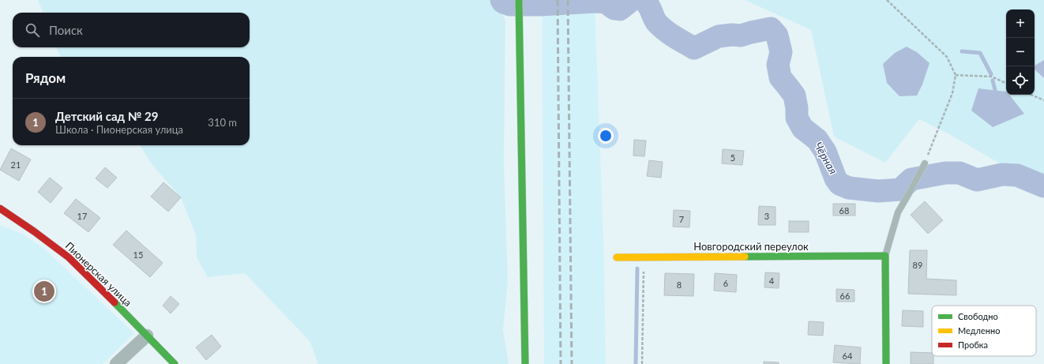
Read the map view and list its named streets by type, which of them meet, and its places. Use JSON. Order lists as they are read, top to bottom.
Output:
{
  "streets": {
    "street": ["Новгородский переулок", "Пионерская улица"]
  },
  "water": ["Чёрная"],
  "house_numbers": [
    "5",
    "21",
    "68",
    "17",
    "3",
    "7",
    "15",
    "89",
    "4",
    "6",
    "8",
    "66",
    "64"
  ],
  "legend": ["Свободно", "Медленно", "Пробка"],
  "page": {
    "map_buttons": ["+", "−"],
    "search": "Поиск",
    "heading": "Рядом",
    "list": [
      {
        "mark": "1",
        "name": "Детский сад № 29",
        "note": "Школа · Пионерская улица",
        "value": "310 m"
      }
    ],
    "pins": "1"
  }
}
